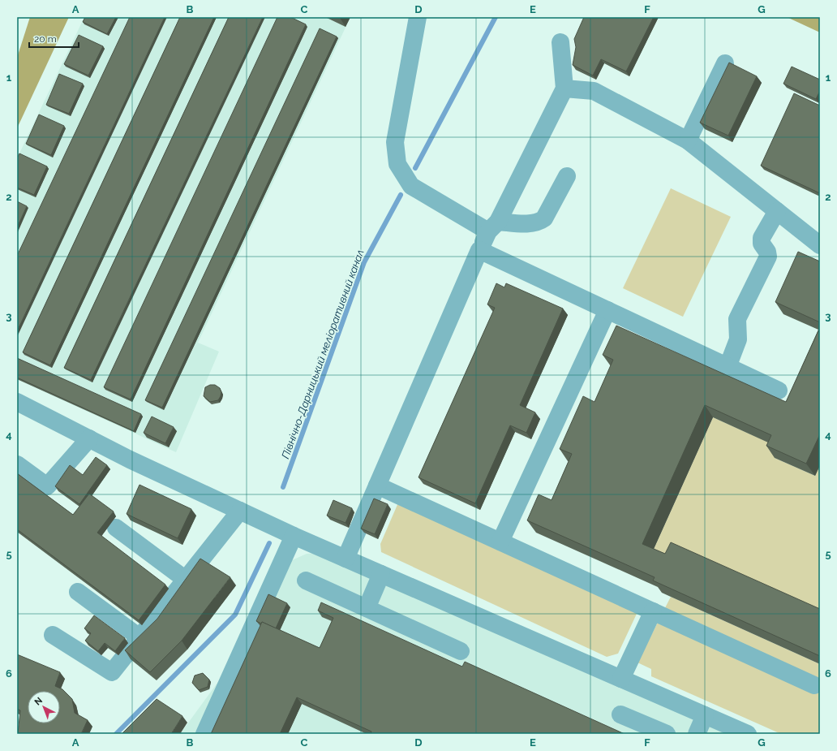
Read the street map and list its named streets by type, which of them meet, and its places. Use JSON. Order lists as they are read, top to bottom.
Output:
{
  "water": ["Північно-Дарницький меліоративний канал"],
  "scale_bar": "20 m",
  "north": "top left",
  "grid": {
    "columns": [
      "A",
      "B",
      "C",
      "D",
      "E",
      "F",
      "G"
    ],
    "rows": [
      "1",
      "2",
      "3",
      "4",
      "5",
      "6"
    ]
  }
}
